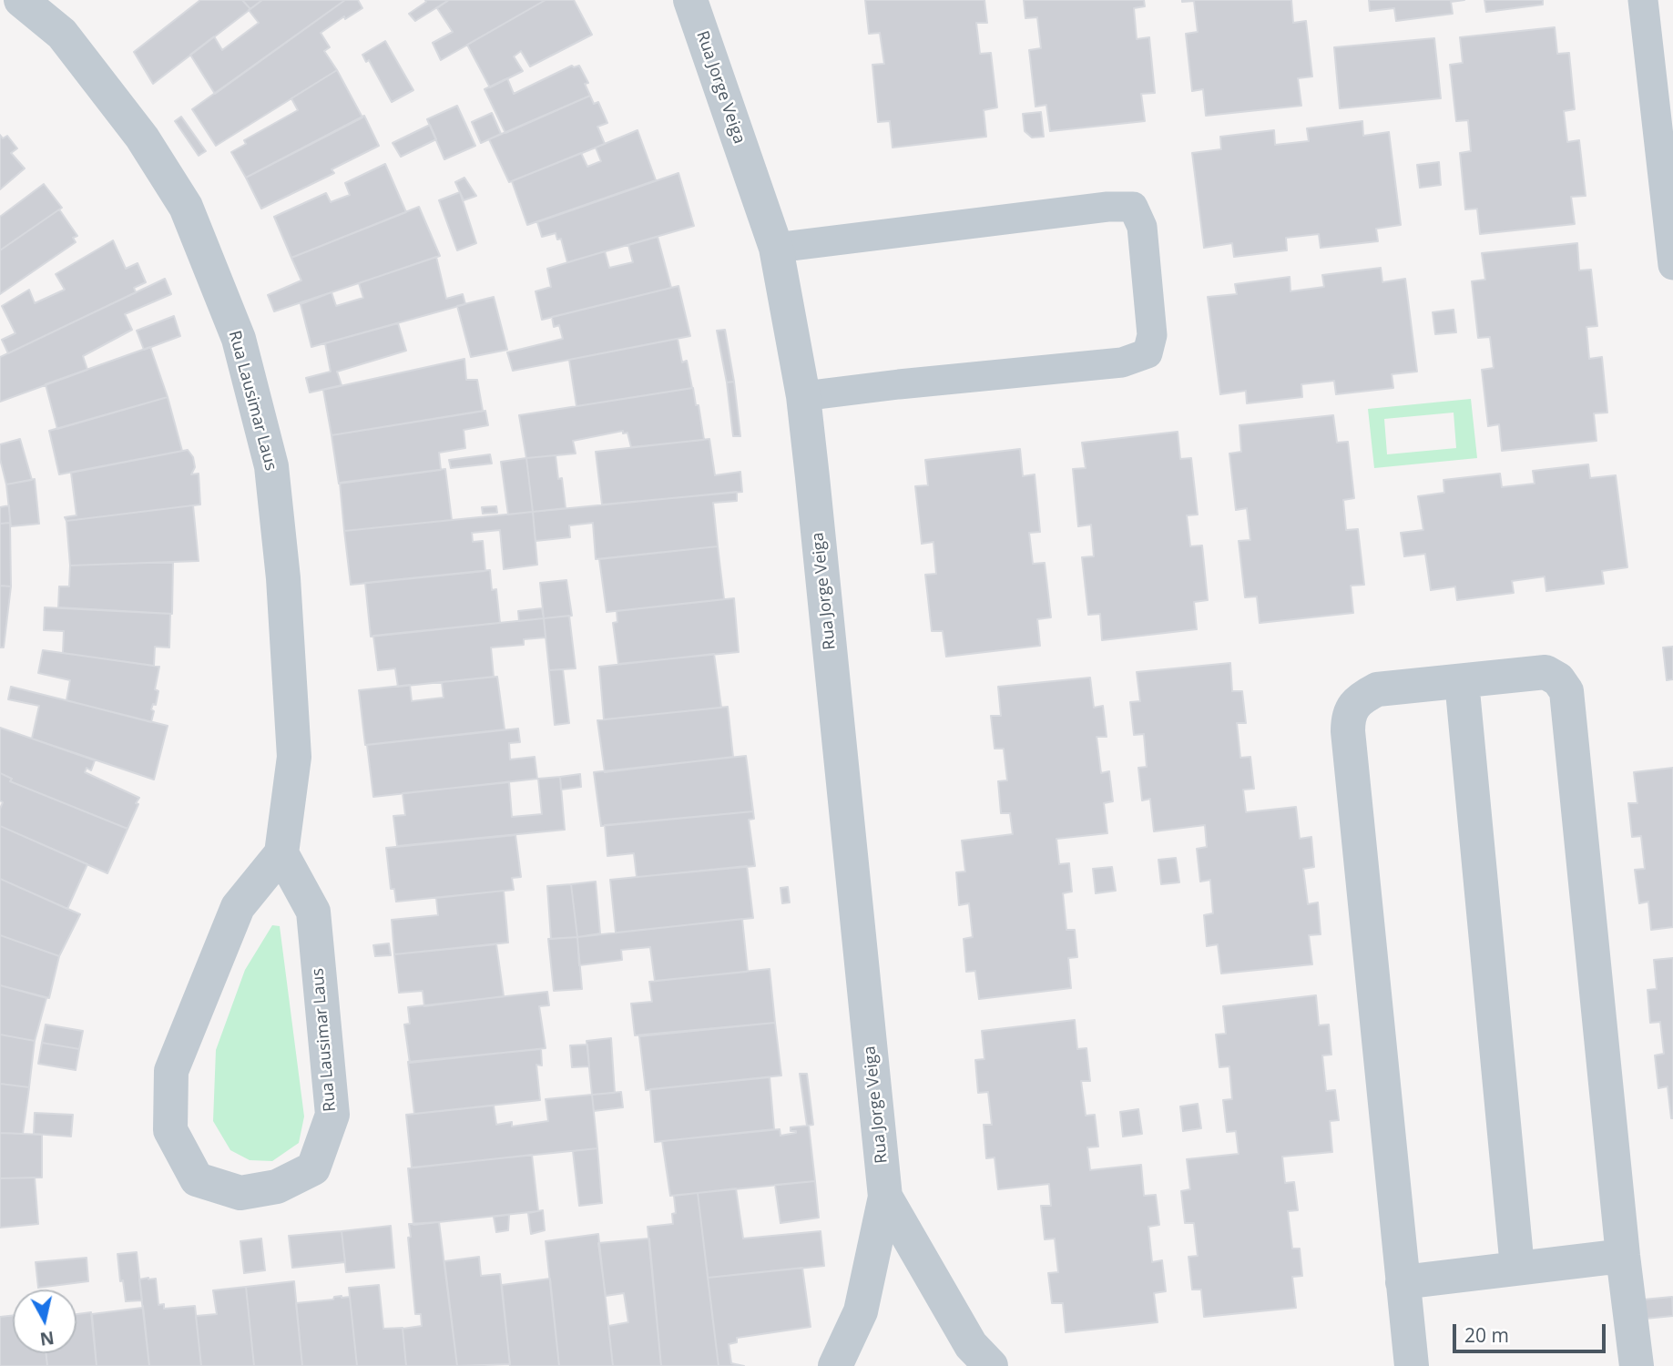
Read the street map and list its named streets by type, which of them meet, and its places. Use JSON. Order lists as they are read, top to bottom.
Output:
{
  "streets": {
    "street": ["Rua Jorge Veiga", "Rua Lausimar Laus"]
  },
  "scale_bar": "20 m",
  "north": "bottom"
}
